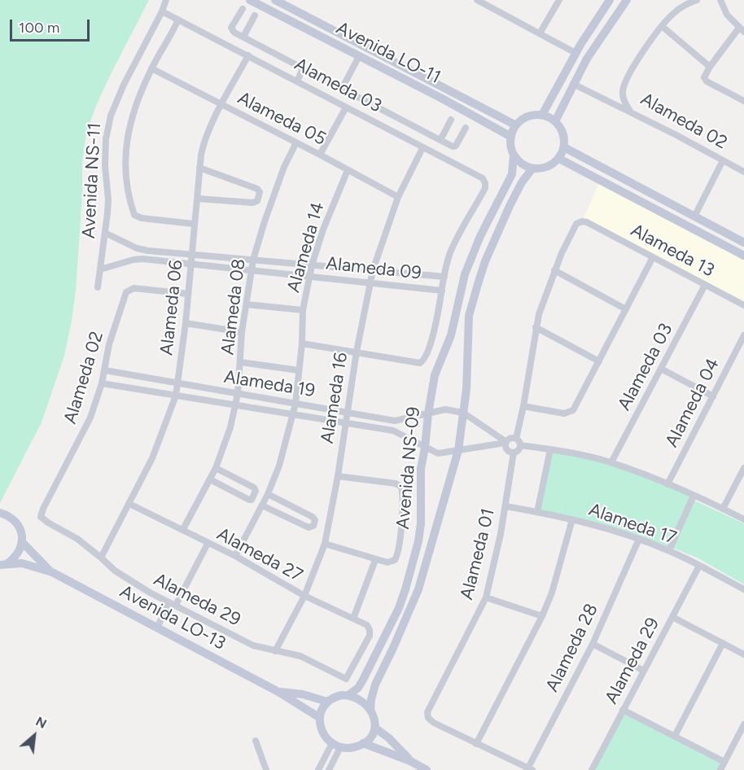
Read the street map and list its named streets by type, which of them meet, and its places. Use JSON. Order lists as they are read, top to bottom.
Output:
{
  "streets": {
    "street": [
      "Avenida LO-11",
      "Alameda 03",
      "Alameda 05",
      "Alameda 02",
      "Avenida NS-11",
      "Alameda 14",
      "Alameda 13",
      "Alameda 09",
      "Alameda 08",
      "Alameda 06",
      "Alameda 19",
      "Alameda 16",
      "Alameda 04",
      "Avenida NS-09",
      "Alameda 17",
      "Alameda 01",
      "Alameda 27",
      "Alameda 29",
      "Avenida LO-13",
      "Alameda 28"
    ]
  },
  "crossings": [
    ["Avenida LO-11", "Avenida NS-09"],
    ["Alameda 03", "Avenida NS-11"],
    ["Alameda 03", "Alameda 13"],
    ["Alameda 03", "Alameda 09"],
    ["Alameda 03", "Alameda 06"],
    ["Alameda 03", "Alameda 16"],
    ["Alameda 05", "Alameda 14"],
    ["Alameda 05", "Alameda 08"],
    ["Alameda 05", "Alameda 06"],
    ["Alameda 05", "Alameda 16"],
    ["Alameda 02", "Alameda 06"],
    ["Alameda 02", "Alameda 19"],
    ["Alameda 02", "Alameda 29"],
    ["Avenida NS-11", "Alameda 09"],
    ["Alameda 14", "Alameda 09"],
    ["Alameda 14", "Alameda 19"],
    ["Alameda 14", "Alameda 27"],
    ["Alameda 09", "Alameda 08"],
    ["Alameda 09", "Alameda 06"],
    ["Alameda 09", "Alameda 16"],
    ["Alameda 08", "Alameda 19"],
    ["Alameda 08", "Alameda 27"],
    ["Alameda 06", "Alameda 19"],
    ["Alameda 06", "Alameda 27"],
    ["Alameda 06", "Alameda 29"],
    ["Alameda 19", "Alameda 16"],
    ["Alameda 19", "Avenida NS-09"],
    ["Alameda 19", "Alameda 01"],
    ["Alameda 16", "Alameda 27"],
    ["Alameda 16", "Alameda 29"],
    ["Avenida NS-09", "Avenida LO-13"],
    ["Alameda 17", "Alameda 01"],
    ["Alameda 17", "Alameda 29"],
    ["Alameda 17", "Alameda 28"],
    ["Alameda 27", "Alameda 29"]
  ],
  "scale_bar": "100 m",
  "north": "top right"
}
